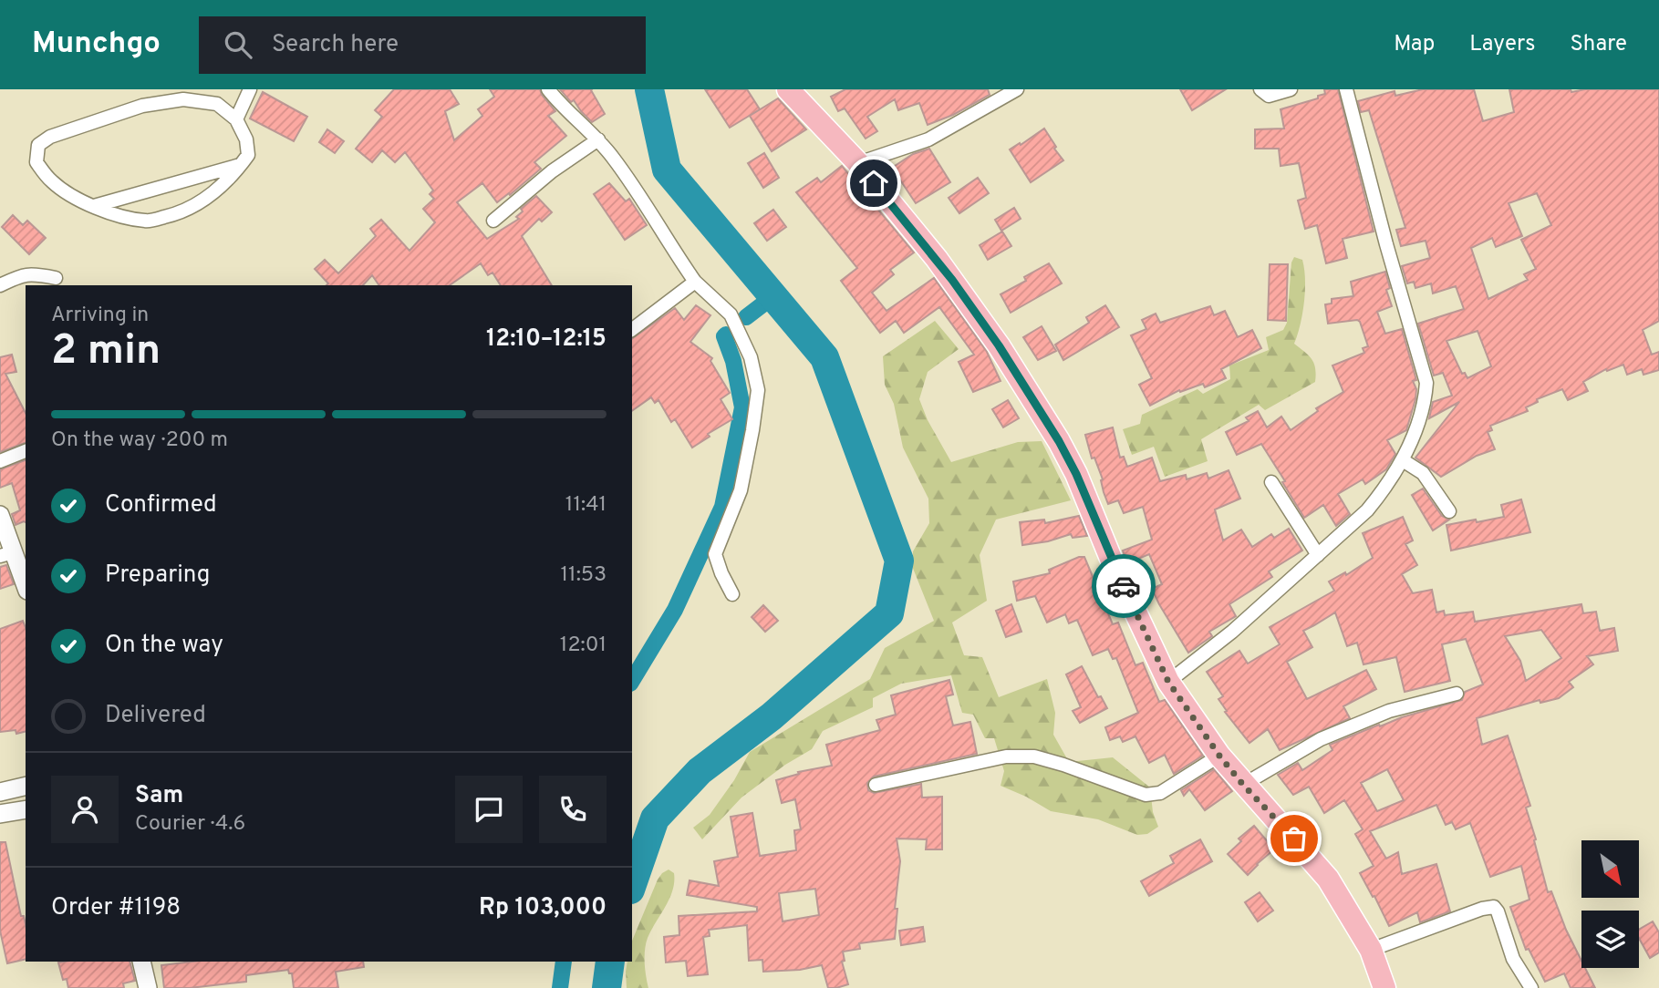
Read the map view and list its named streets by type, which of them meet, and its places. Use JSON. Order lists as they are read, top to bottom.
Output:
{
  "north": "bottom right",
  "page": {
    "header": "Munchgo",
    "search": "Search here",
    "nav": ["Map", "Layers", "Share"],
    "heading": ["2 min", "Arriving in", "12:10–12:15"],
    "panel": [
      "Sam",
      "Courier · 4.6",
      "Order #1198",
      "Rp 103,000"
    ],
    "bar": "On the way · 200 m",
    "list": [
      ["Confirmed", "11:41"],
      ["Preparing", "11:53"],
      ["On the way", "12:01"],
      "Delivered"
    ]
  }
}
